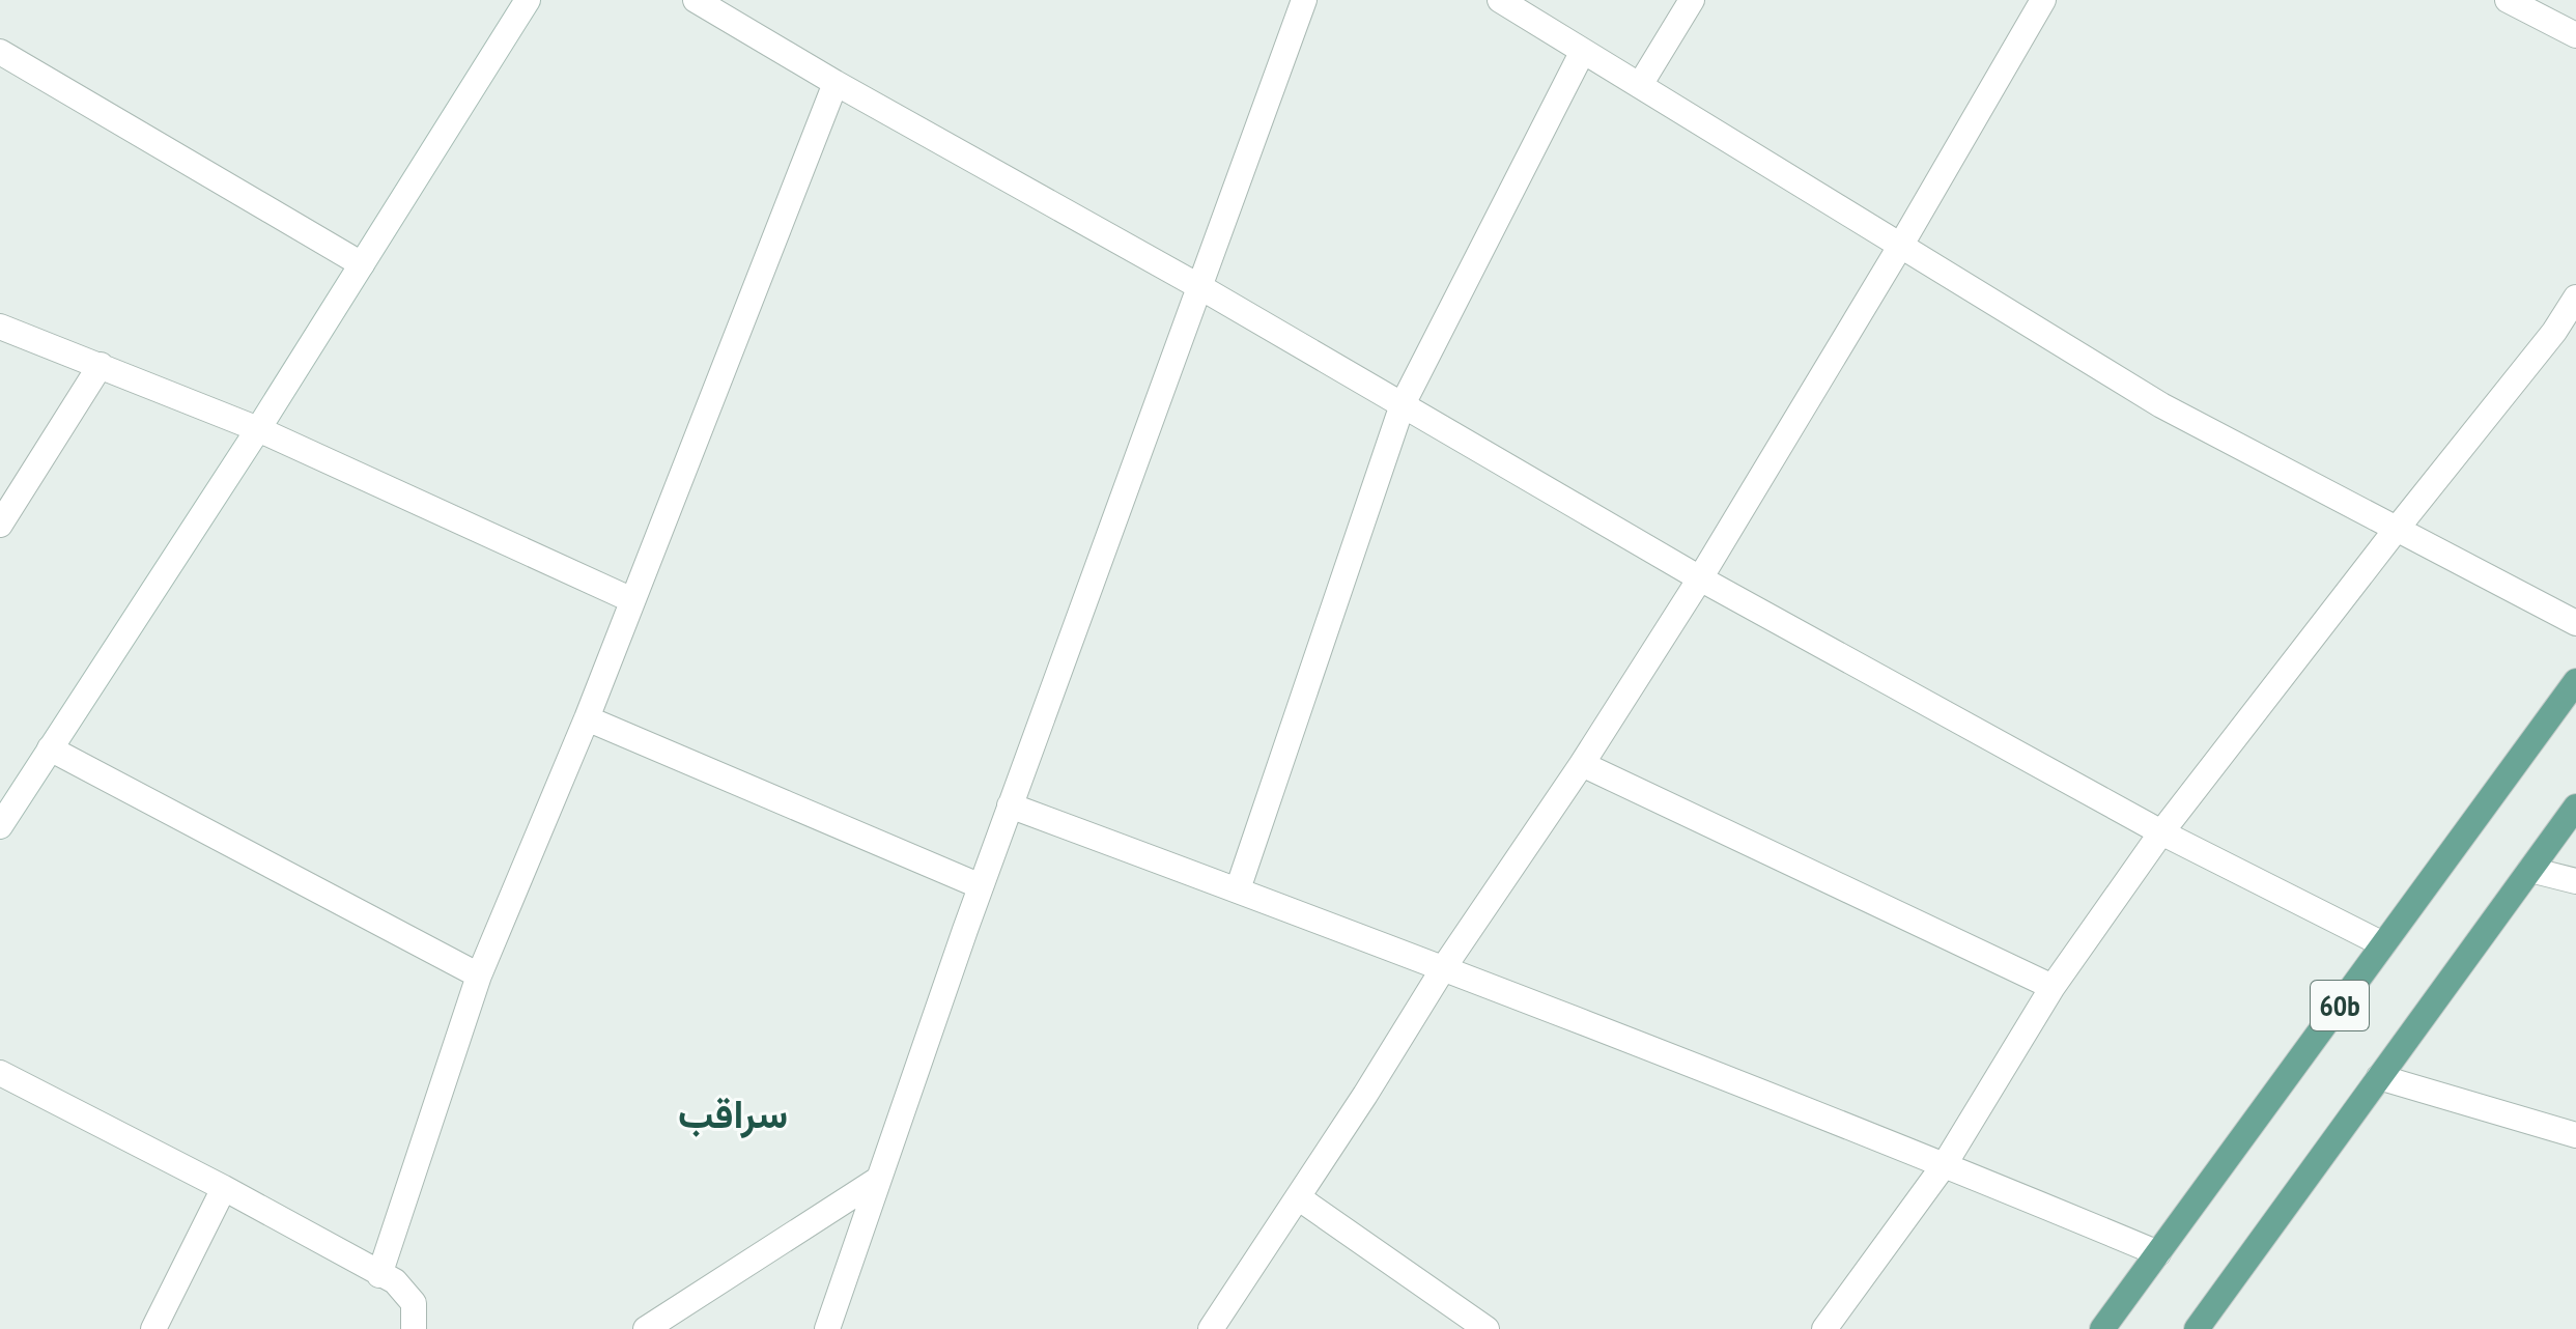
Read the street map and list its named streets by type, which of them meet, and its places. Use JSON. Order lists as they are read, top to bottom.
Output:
{
  "streets": {
    "main road": ["60b"]
  },
  "districts": ["سراقب"]
}
